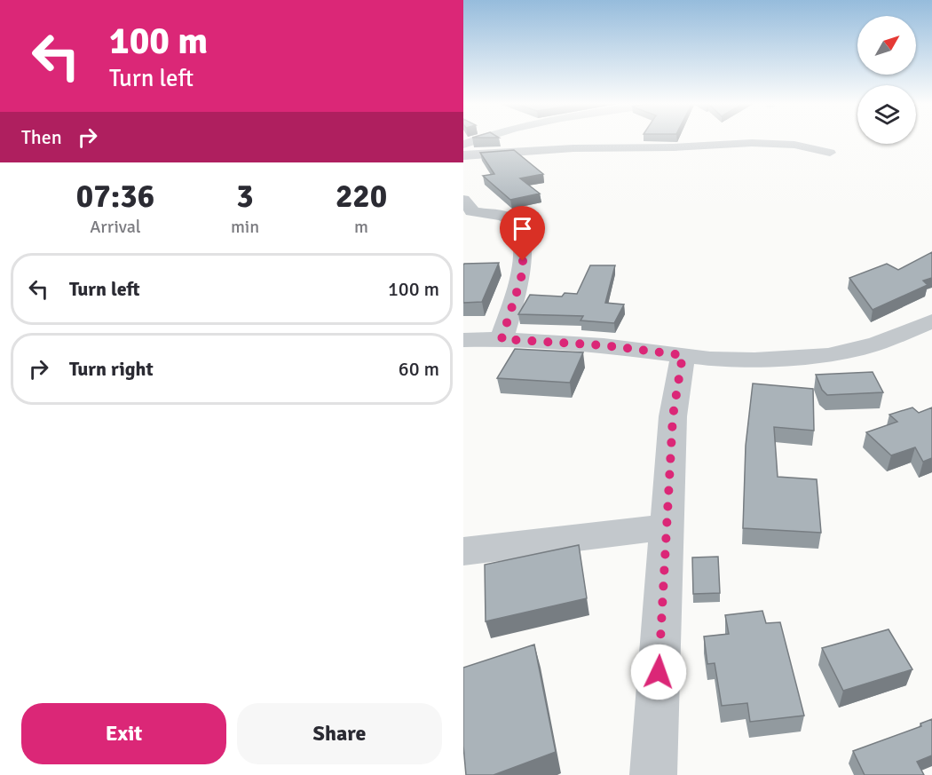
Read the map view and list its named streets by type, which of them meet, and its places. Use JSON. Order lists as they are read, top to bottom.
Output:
{
  "north": "top right",
  "page": {
    "turn": ["100 m", "Turn left"],
    "then": "Then",
    "eta": [
      "07:36",
      "Arrival",
      "3",
      "min",
      "220",
      "m"
    ],
    "list": [
      {
        "name": "Turn left",
        "value": "100 m"
      },
      {
        "name": "Turn right",
        "value": "60 m"
      }
    ],
    "buttons": ["Exit", "Share"]
  }
}
